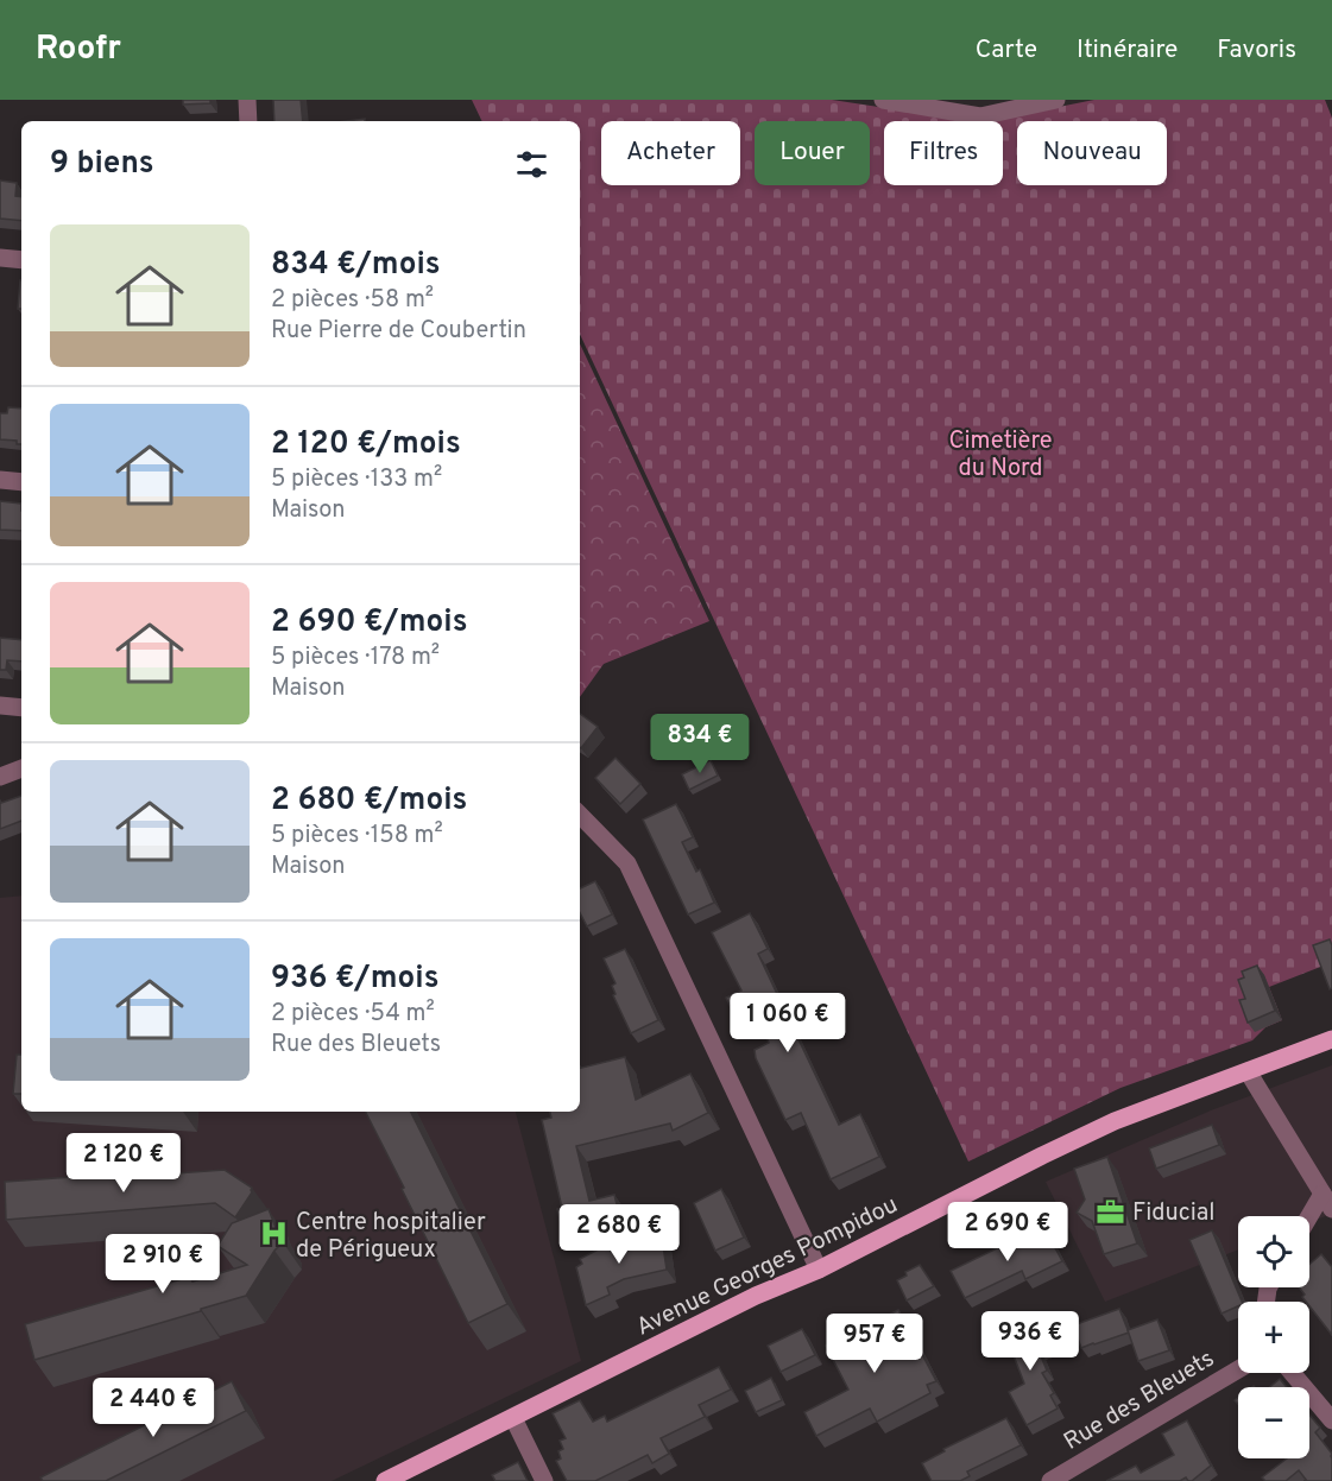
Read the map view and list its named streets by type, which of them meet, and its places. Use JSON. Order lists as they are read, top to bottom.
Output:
{
  "streets": {
    "main road": ["Avenue Georges Pompidou"],
    "street": ["Rue des Bleuets"]
  },
  "parks": ["Cimetière du Nord"],
  "places": {
    "office": ["Fiducial"],
    "hospital": ["Centre hospitalier de Périgueux"]
  },
  "page": {
    "header": "Roofr",
    "nav": ["Carte", "Itinéraire", "Favoris"],
    "chip": [
      "Acheter",
      "Louer",
      "Filtres",
      "Nouveau"
    ],
    "heading": "9 biens",
    "list": [
      {
        "name": "834 €/mois",
        "note": "2 pièces · 58 m² · Rue Pierre de Coubertin"
      },
      {
        "name": "2 120 €/mois",
        "note": "5 pièces · 133 m² · Maison"
      },
      {
        "name": "2 690 €/mois",
        "note": "5 pièces · 178 m² · Maison"
      },
      {
        "name": "2 680 €/mois",
        "note": "5 pièces · 158 m² · Maison"
      },
      {
        "name": "936 €/mois",
        "note": "2 pièces · 54 m² · Rue des Bleuets"
      }
    ],
    "price": [
      "834 €",
      "1 060 €",
      "2 120 €",
      "2 690 €",
      "2 680 €",
      "2 910 €",
      "936 €",
      "957 €",
      "2 440 €"
    ],
    "map_buttons": ["+", "−"]
  }
}
